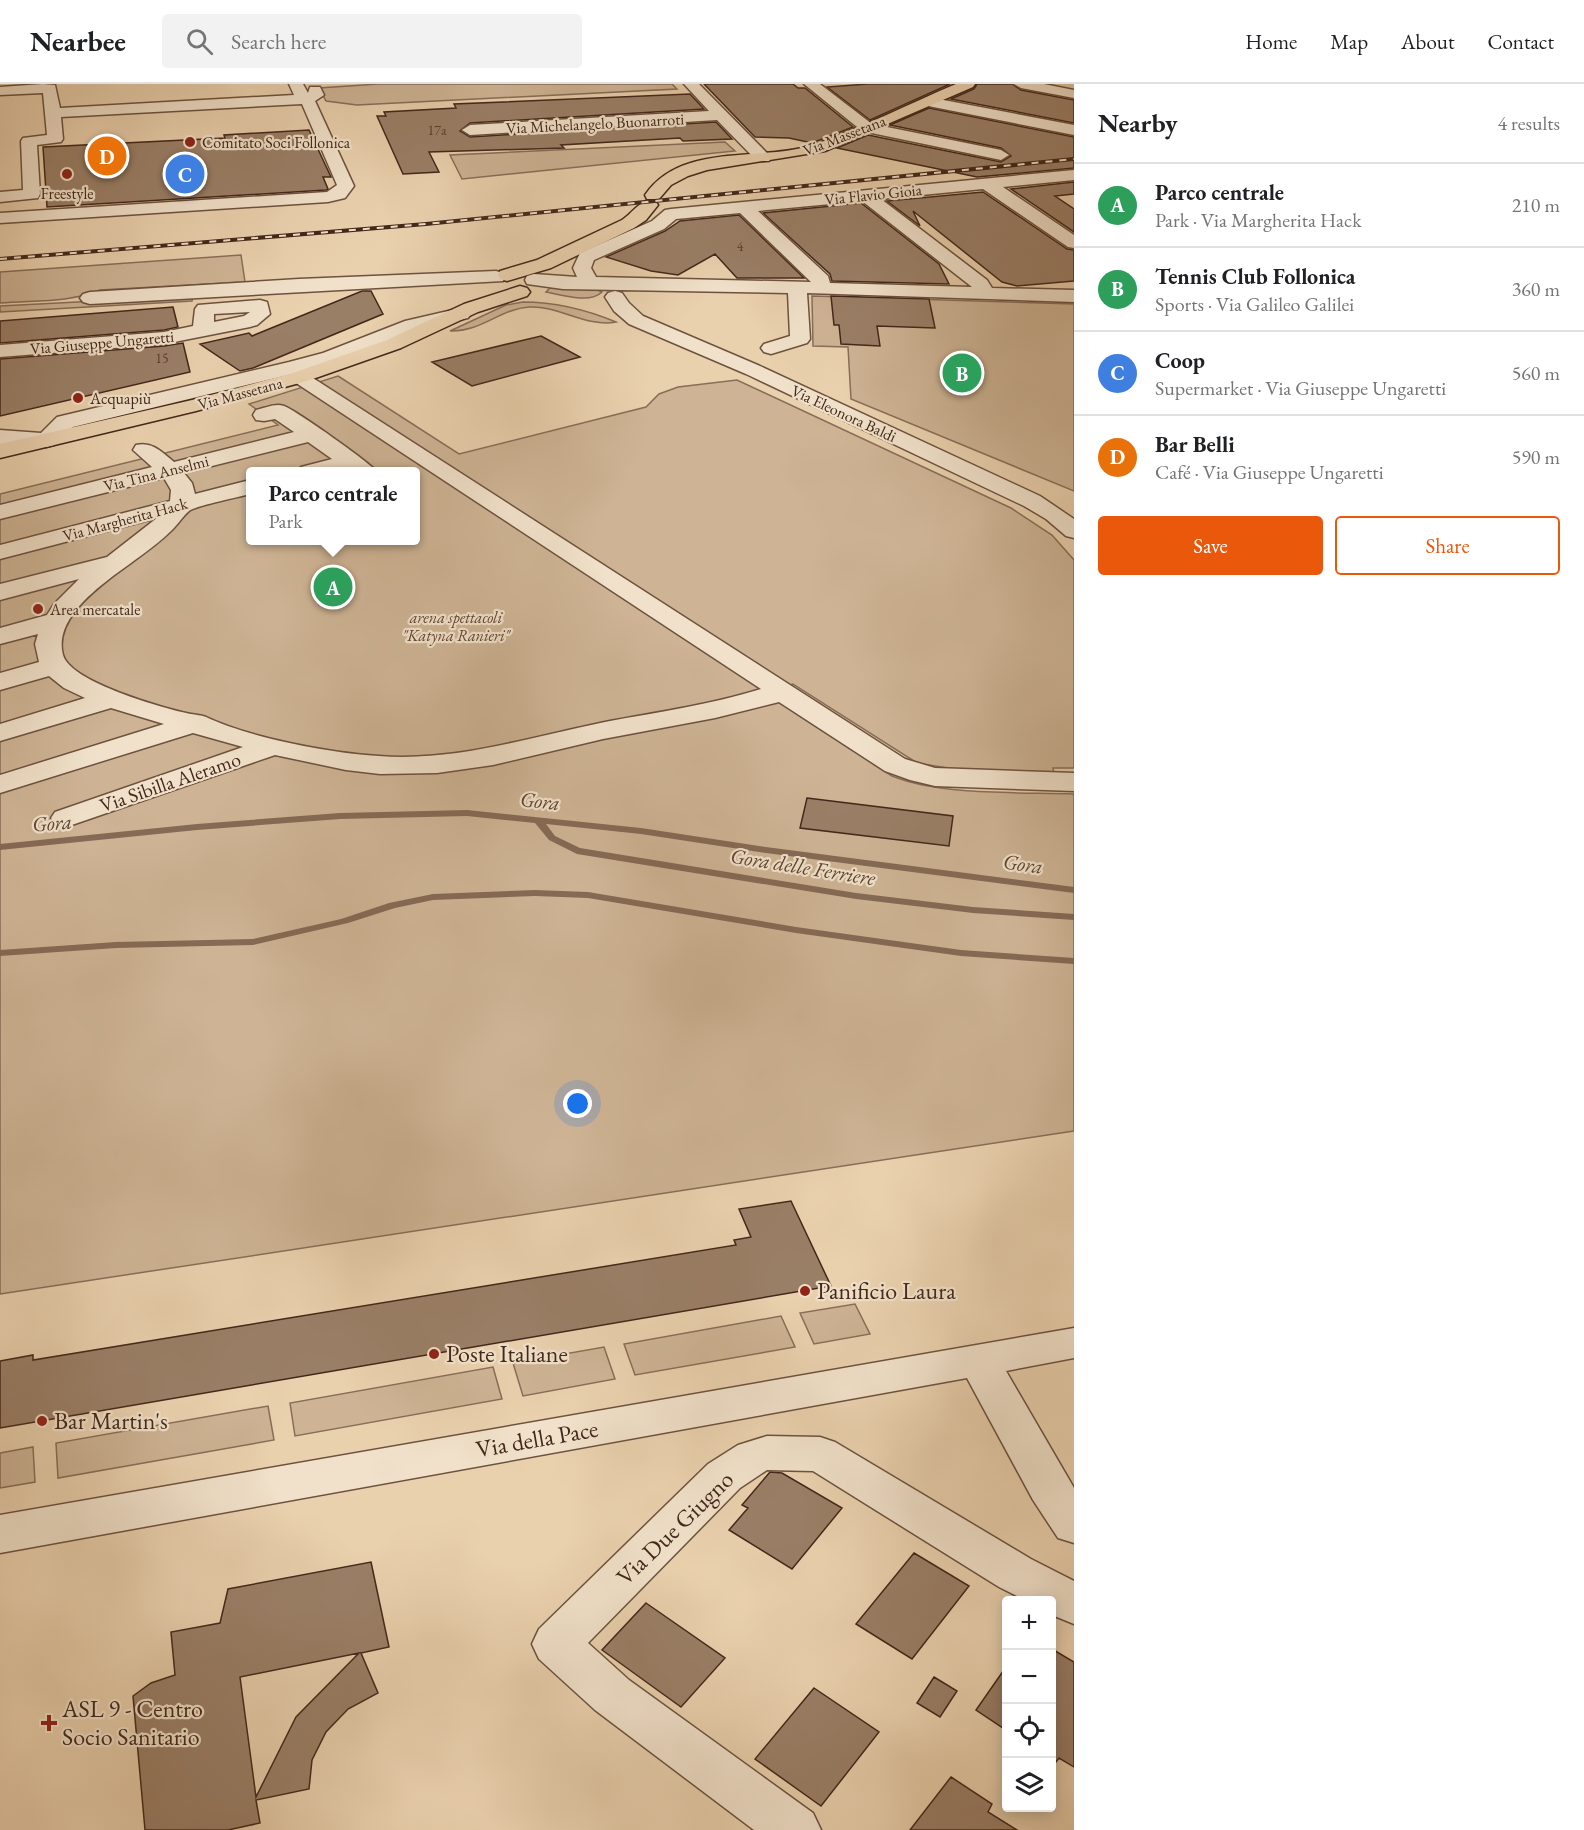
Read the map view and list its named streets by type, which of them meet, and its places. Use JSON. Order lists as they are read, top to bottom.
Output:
{
  "streets": {
    "main road": ["Via Massetana"],
    "street": [
      "Via Michelangelo Buonarroti",
      "Via Flavio Gioia",
      "Via Giuseppe Ungaretti",
      "Via Eleonora Baldi",
      "Via Tina Anselmi",
      "Via Margherita Hack",
      "Via Sibilla Aleramo",
      "Via della Pace",
      "Via Due Giugno"
    ]
  },
  "crossings": [
    ["Via Michelangelo Buonarroti", "Via Massetana"],
    ["Via Flavio Gioia", "Via Eleonora Baldi"]
  ],
  "water": ["Gora", "Gora delle Ferriere"],
  "parks": ["arena spettacoli \"Katyna Ranieri\""],
  "places": {
    "other": [
      "Comitato Soci Follonica",
      "Freestyle",
      "Acquapiù",
      "Area mercatale",
      "Panificio Laura",
      "Poste Italiane",
      "Bar Martin's"
    ],
    "health": ["ASL 9 - Centro Socio Sanitario"]
  },
  "house_numbers": ["17a", "4", "15"],
  "page": {
    "header": "Nearbee",
    "search": "Search here",
    "nav": [
      "Home",
      "Map",
      "About",
      "Contact"
    ],
    "heading": ["Nearby", "4 results"],
    "pins": [
      "D",
      "C",
      "B",
      "A"
    ],
    "list": [
      {
        "mark": "A",
        "name": "Parco centrale",
        "note": "Park · Via Margherita Hack",
        "value": "210 m"
      },
      {
        "mark": "B",
        "name": "Tennis Club Follonica",
        "note": "Sports · Via Galileo Galilei",
        "value": "360 m"
      },
      {
        "mark": "C",
        "name": "Coop",
        "note": "Supermarket · Via Giuseppe Ungaretti",
        "value": "560 m"
      },
      {
        "mark": "D",
        "name": "Bar Belli",
        "note": "Café · Via Giuseppe Ungaretti",
        "value": "590 m"
      }
    ],
    "popup": ["Parco centrale", "Park"],
    "buttons": ["Save", "Share"],
    "map_buttons": ["+", "−"]
  }
}
